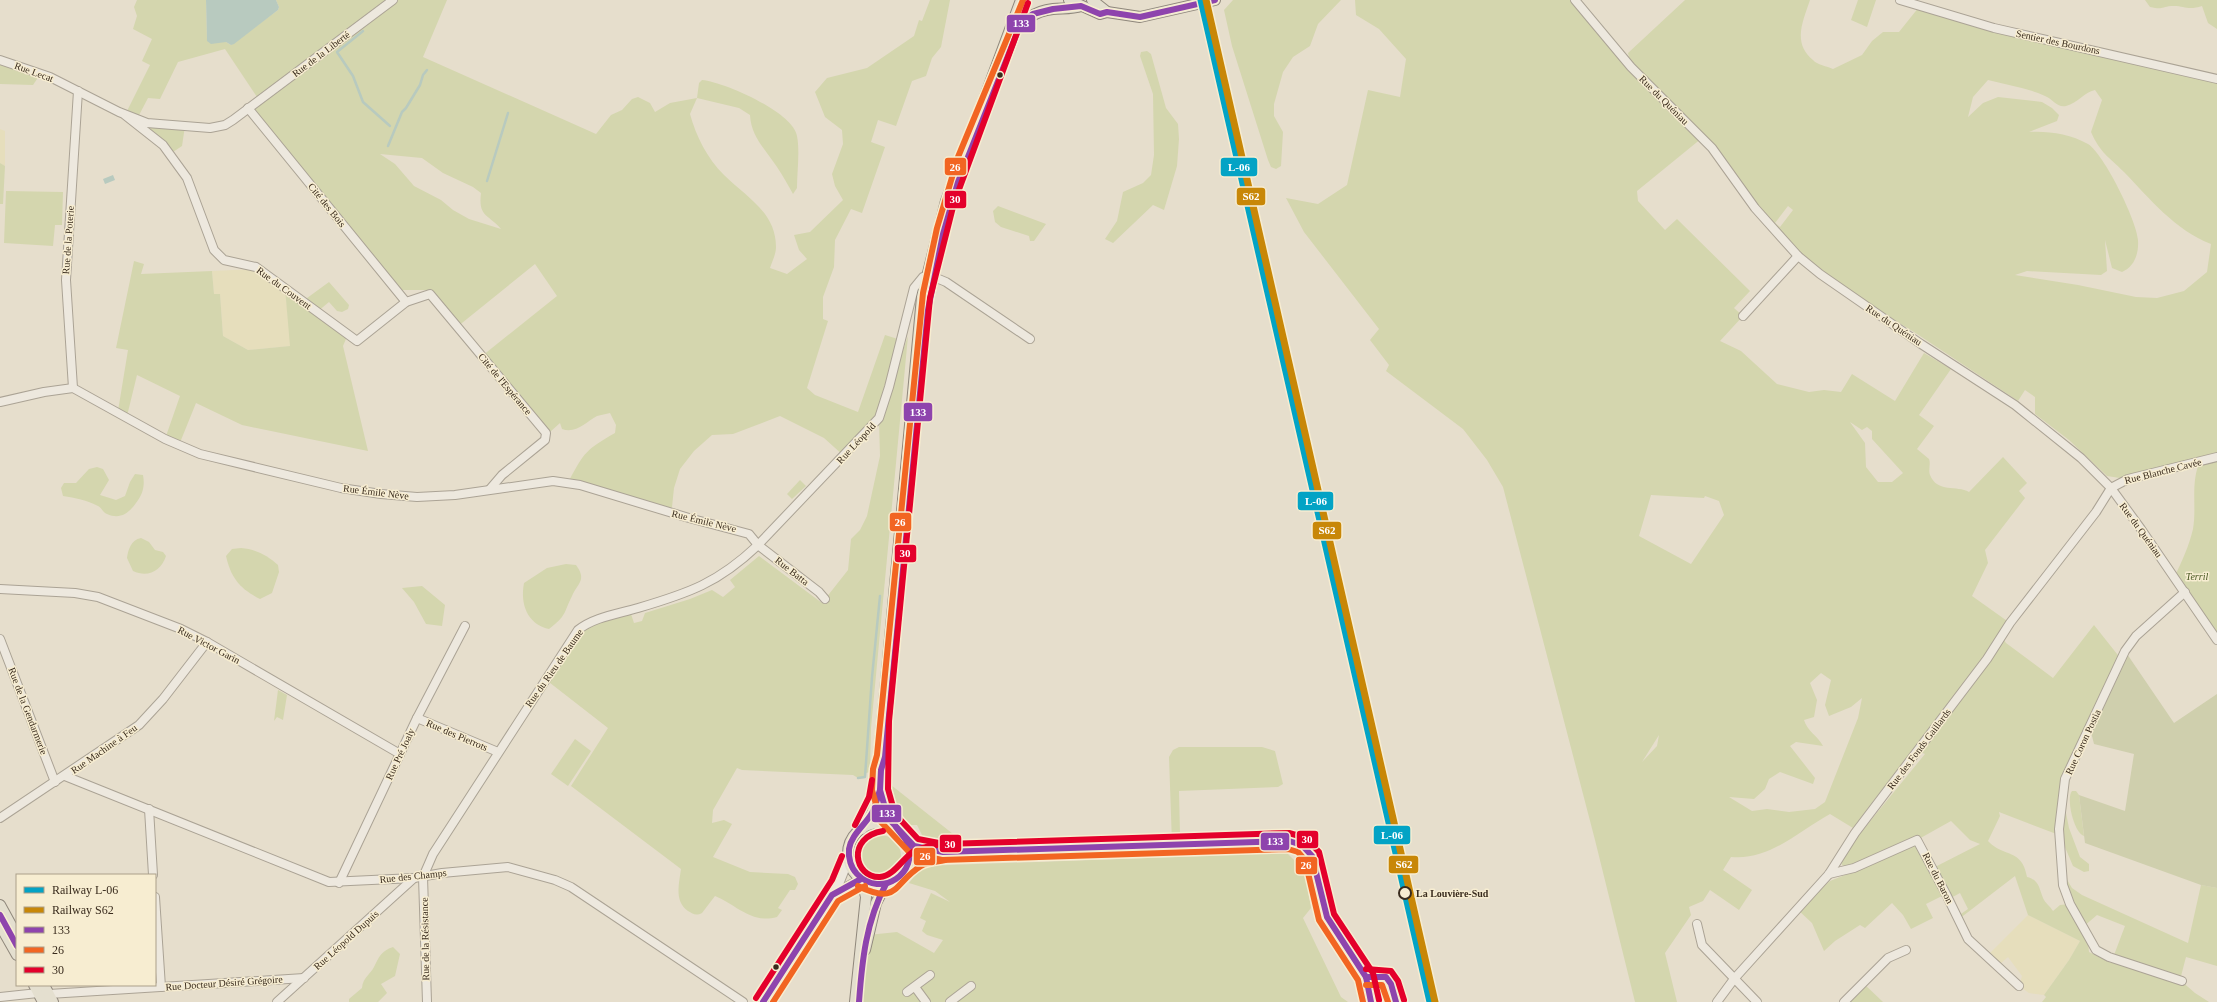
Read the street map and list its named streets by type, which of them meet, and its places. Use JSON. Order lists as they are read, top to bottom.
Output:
{
  "streets": {
    "street": [
      "Sentier des Bourdons",
      "Rue de la Liberté",
      "Rue Lecat",
      "Rue du Quéniau",
      "Cité des Bois",
      "Rue de la Poterie",
      "Rue du Couvent",
      "Cité de l'Espérance",
      "Rue Léopold",
      "Rue Blanche Cavée",
      "Rue Émile Nève",
      "Rue Batta",
      "Rue Victor Garin",
      "Rue du Rieu de Baume",
      "Rue de la Gendarmerie",
      "Rue des Pierrots",
      "Rue Coron Postia",
      "Rue Machine à Feu",
      "Rue des Fonds Gaillards",
      "Rue Pré Joaly",
      "Rue des Champs",
      "Rue du Baron",
      "Rue de la Résistance",
      "Rue Léopold Dupuis",
      "Rue Docteur Désiré Grégoire"
    ]
  },
  "crossings": [
    ["Rue de la Liberté", "Cité des Bois"],
    ["Rue de la Liberté", "Rue du Couvent"],
    ["Rue Lecat", "Rue du Couvent"],
    ["Rue du Quéniau", "Rue Blanche Cavée"],
    ["Rue du Quéniau", "Rue Coron Postia"],
    ["Rue du Quéniau", "Rue des Fonds Gaillards"],
    ["Cité des Bois", "Rue du Couvent"],
    ["Cité des Bois", "Cité de l'Espérance"],
    ["Rue de la Poterie", "Rue du Couvent"],
    ["Rue de la Poterie", "Rue Émile Nève"],
    ["Rue du Couvent", "Cité de l'Espérance"],
    ["Cité de l'Espérance", "Rue Émile Nève"],
    ["Rue Léopold", "Rue Émile Nève"],
    ["Rue Léopold", "Rue Batta"],
    ["Rue Léopold", "Rue du Rieu de Baume"],
    ["Rue Blanche Cavée", "Rue des Fonds Gaillards"],
    ["Rue Émile Nève", "Rue Batta"],
    ["Rue Émile Nève", "Rue du Rieu de Baume"],
    ["Rue Batta", "Rue du Rieu de Baume"],
    ["Rue Victor Garin", "Rue Machine à Feu"],
    ["Rue Victor Garin", "Rue Pré Joaly"],
    ["Rue du Rieu de Baume", "Rue des Pierrots"],
    ["Rue du Rieu de Baume", "Rue des Champs"],
    ["Rue du Rieu de Baume", "Rue de la Résistance"],
    ["Rue du Rieu de Baume", "Rue Léopold Dupuis"],
    ["Rue de la Gendarmerie", "Rue Machine à Feu"],
    ["Rue des Pierrots", "Rue Pré Joaly"],
    ["Rue Machine à Feu", "Rue des Champs"],
    ["Rue des Fonds Gaillards", "Rue du Baron"],
    ["Rue Pré Joaly", "Rue des Champs"],
    ["Rue des Champs", "Rue de la Résistance"],
    ["Rue des Champs", "Rue Léopold Dupuis"],
    ["Rue de la Résistance", "Rue Léopold Dupuis"],
    ["Rue Léopold Dupuis", "Rue Docteur Désiré Grégoire"]
  ],
  "parks": ["Terril"],
  "places": ["La Louvière-Sud"],
  "lines": [
    "rail line L-06",
    "rail line S62",
    "transit line 133",
    "transit line 26",
    "transit line 30"
  ],
  "legend": [
    "Railway L-06",
    "Railway S62",
    "133",
    "26",
    "30"
  ]
}
